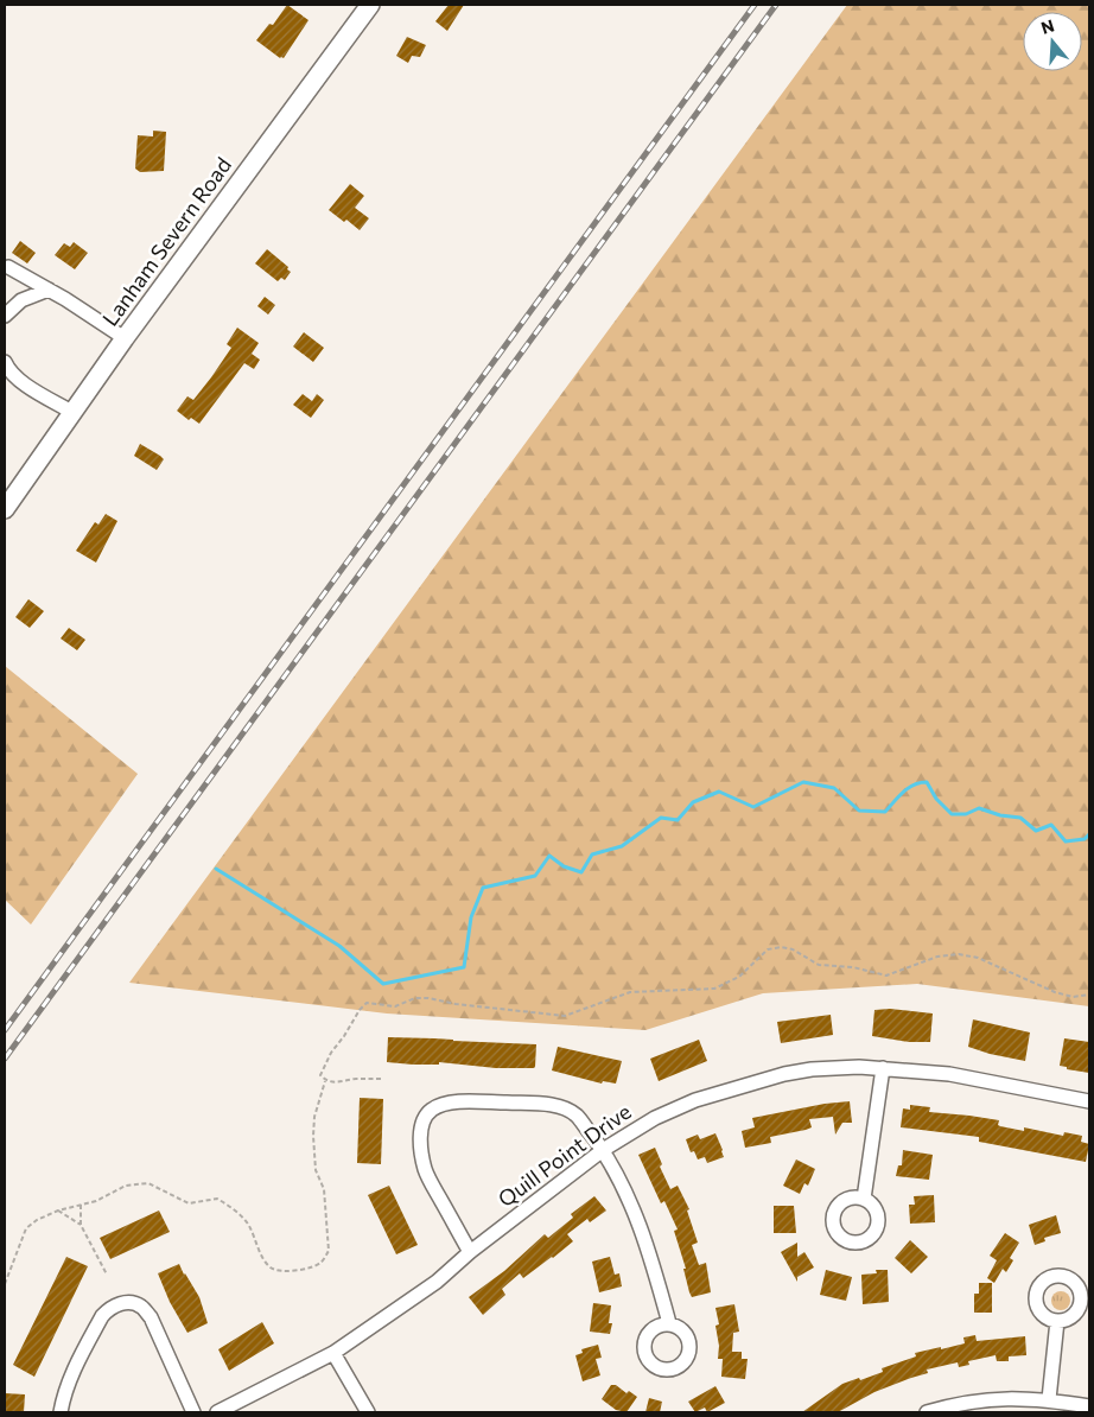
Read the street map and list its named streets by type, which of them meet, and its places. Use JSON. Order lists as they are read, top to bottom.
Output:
{
  "streets": {
    "main road": ["Lanham Severn Road"],
    "street": ["Quill Point Drive"]
  },
  "north": "top"
}
